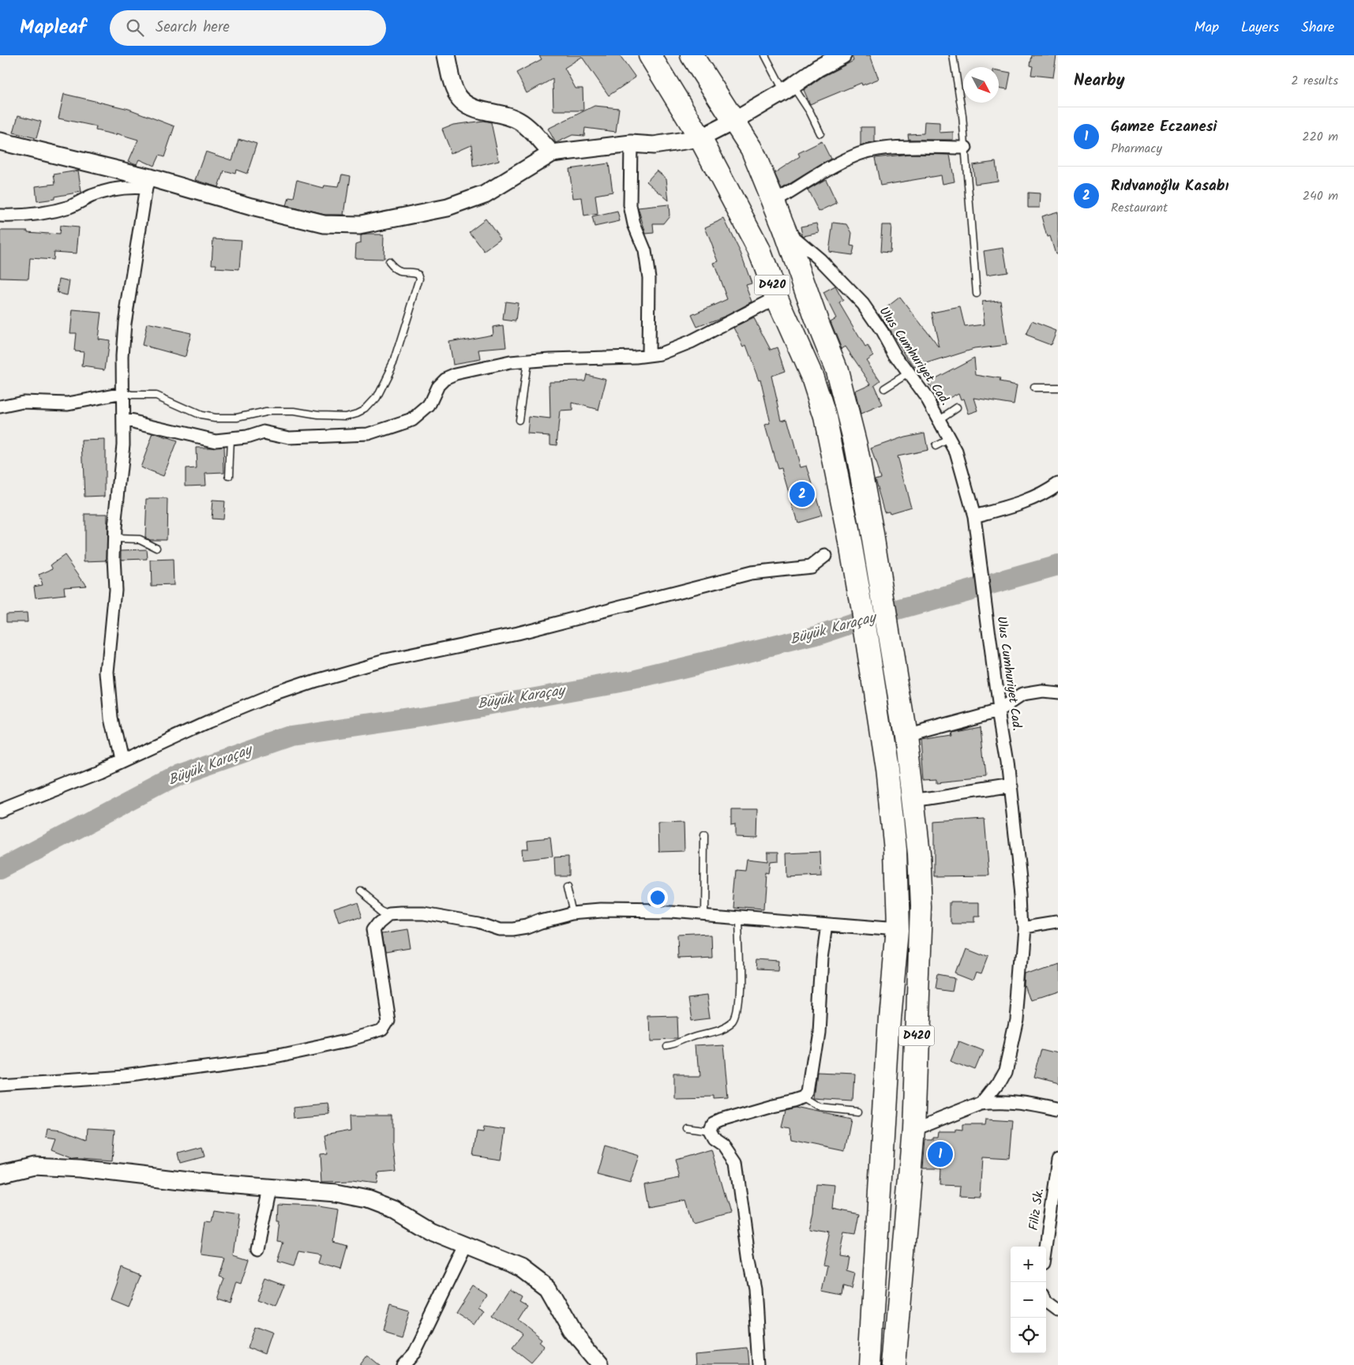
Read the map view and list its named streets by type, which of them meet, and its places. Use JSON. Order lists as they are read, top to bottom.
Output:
{
  "streets": {
    "highway": ["D420"],
    "street": ["Ulus Cumhuriyet Cad.", "Filiz Sk."]
  },
  "crossings": [
    ["D420", "Ulus Cumhuriyet Cad."]
  ],
  "water": ["Büyük Karaçay"],
  "north": "bottom right",
  "page": {
    "header": "Mapleaf",
    "search": "Search here",
    "nav": ["Map", "Layers", "Share"],
    "heading": ["Nearby", "2 results"],
    "list": [
      {
        "mark": "1",
        "name": "Gamze Eczanesi",
        "note": "Pharmacy",
        "value": "220 m"
      },
      {
        "mark": "2",
        "name": "Rıdvanoğlu Kasabı",
        "note": "Restaurant",
        "value": "240 m"
      }
    ],
    "pins": ["2", "1"],
    "map_buttons": ["+", "−"]
  }
}
